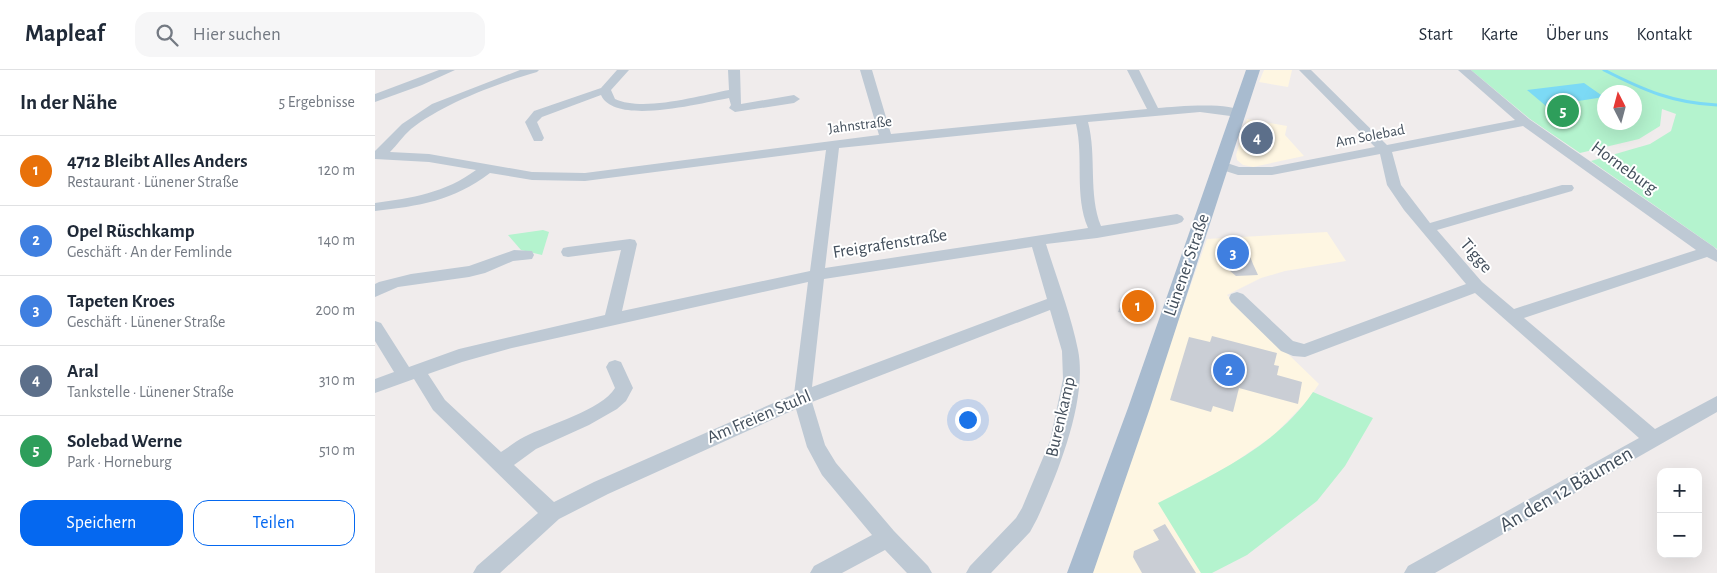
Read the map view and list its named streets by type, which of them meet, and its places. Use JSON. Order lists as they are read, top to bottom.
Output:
{
  "streets": {
    "main road": ["Lünener Straße"],
    "street": [
      "Jahnstraße",
      "Am Solebad",
      "Horneburg",
      "Freigrafenstraße",
      "Tigge",
      "Am Freien Stuhl",
      "Burenkamp",
      "An den 12 Bäumen"
    ]
  },
  "crossings": [
    ["Jahnstraße", "Lünener Straße"],
    ["Am Solebad", "Horneburg"],
    ["Am Solebad", "Tigge"],
    ["Am Solebad", "Lünener Straße"],
    ["Freigrafenstraße", "Burenkamp"],
    ["Tigge", "An den 12 Bäumen"],
    ["Am Freien Stuhl", "Burenkamp"]
  ],
  "north": "top",
  "page": {
    "header": "Mapleaf",
    "search": "Hier suchen",
    "nav": [
      "Start",
      "Karte",
      "Über uns",
      "Kontakt"
    ],
    "heading": ["In der Nähe", "5 Ergebnisse"],
    "pins": [
      "5",
      "4",
      "3",
      "1",
      "2"
    ],
    "list": [
      {
        "mark": "1",
        "name": "4712 Bleibt Alles Anders",
        "note": "Restaurant · Lünener Straße",
        "value": "120 m"
      },
      {
        "mark": "2",
        "name": "Opel Rüschkamp",
        "note": "Geschäft · An der Femlinde",
        "value": "140 m"
      },
      {
        "mark": "3",
        "name": "Tapeten Kroes",
        "note": "Geschäft · Lünener Straße",
        "value": "200 m"
      },
      {
        "mark": "4",
        "name": "Aral",
        "note": "Tankstelle · Lünener Straße",
        "value": "310 m"
      },
      {
        "mark": "5",
        "name": "Solebad Werne",
        "note": "Park · Horneburg",
        "value": "510 m"
      }
    ],
    "map_buttons": ["+", "−"],
    "buttons": ["Speichern", "Teilen"]
  }
}
